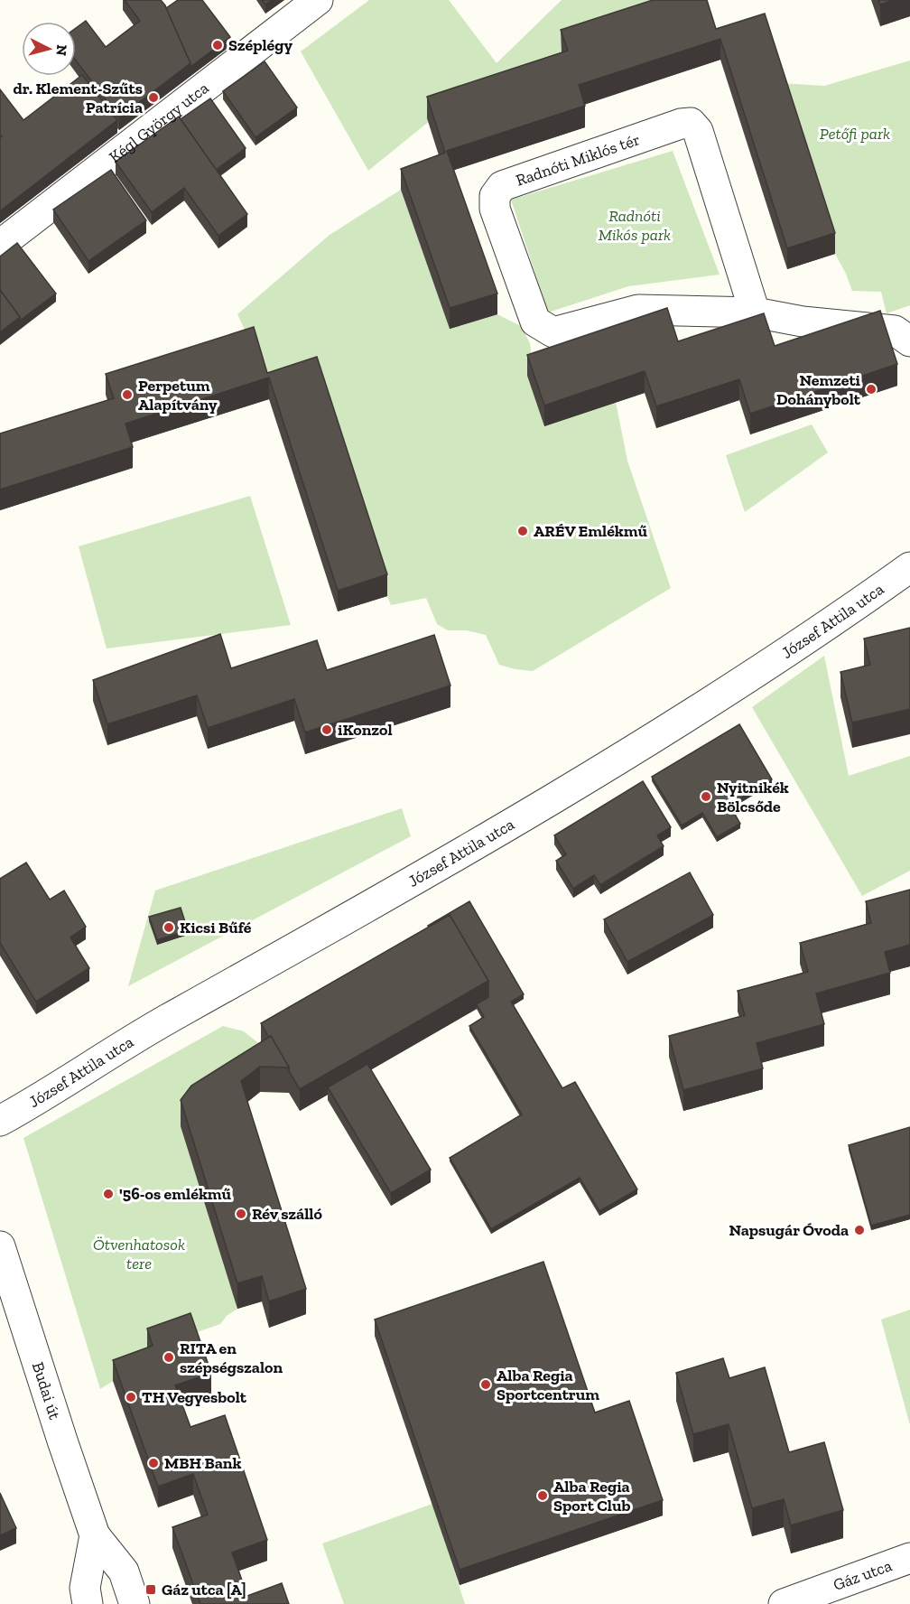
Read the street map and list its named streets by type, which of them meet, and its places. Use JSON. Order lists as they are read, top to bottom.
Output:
{
  "streets": {
    "street": [
      "Kégl György utca",
      "Radnóti Miklós tér",
      "József Attila utca",
      "Budai út",
      "Gáz utca"
    ]
  },
  "parks": ["Petőfi park", "Radnóti Mikós park", "Ötvenhatosok tere"],
  "places": {
    "other": [
      "Széplégy",
      "dr. Klement-Szűts Patrícia",
      "Nemzeti Dohánybolt",
      "Perpetum Alapítvány",
      "ARÉV Emlékmű",
      "iKonzol",
      "Nyitnikék Bölcsőde",
      "Kicsi Bűfé",
      "'56-os emlékmű",
      "Rév szálló",
      "Napsugár Óvoda",
      "RITA en szépségszalon",
      "Alba Regia Sportcentrum",
      "TH Vegyesbolt",
      "MBH Bank",
      "Alba Regia Sport Club"
    ],
    "transit": ["Gáz utca [A]"]
  },
  "north": "right"
}
